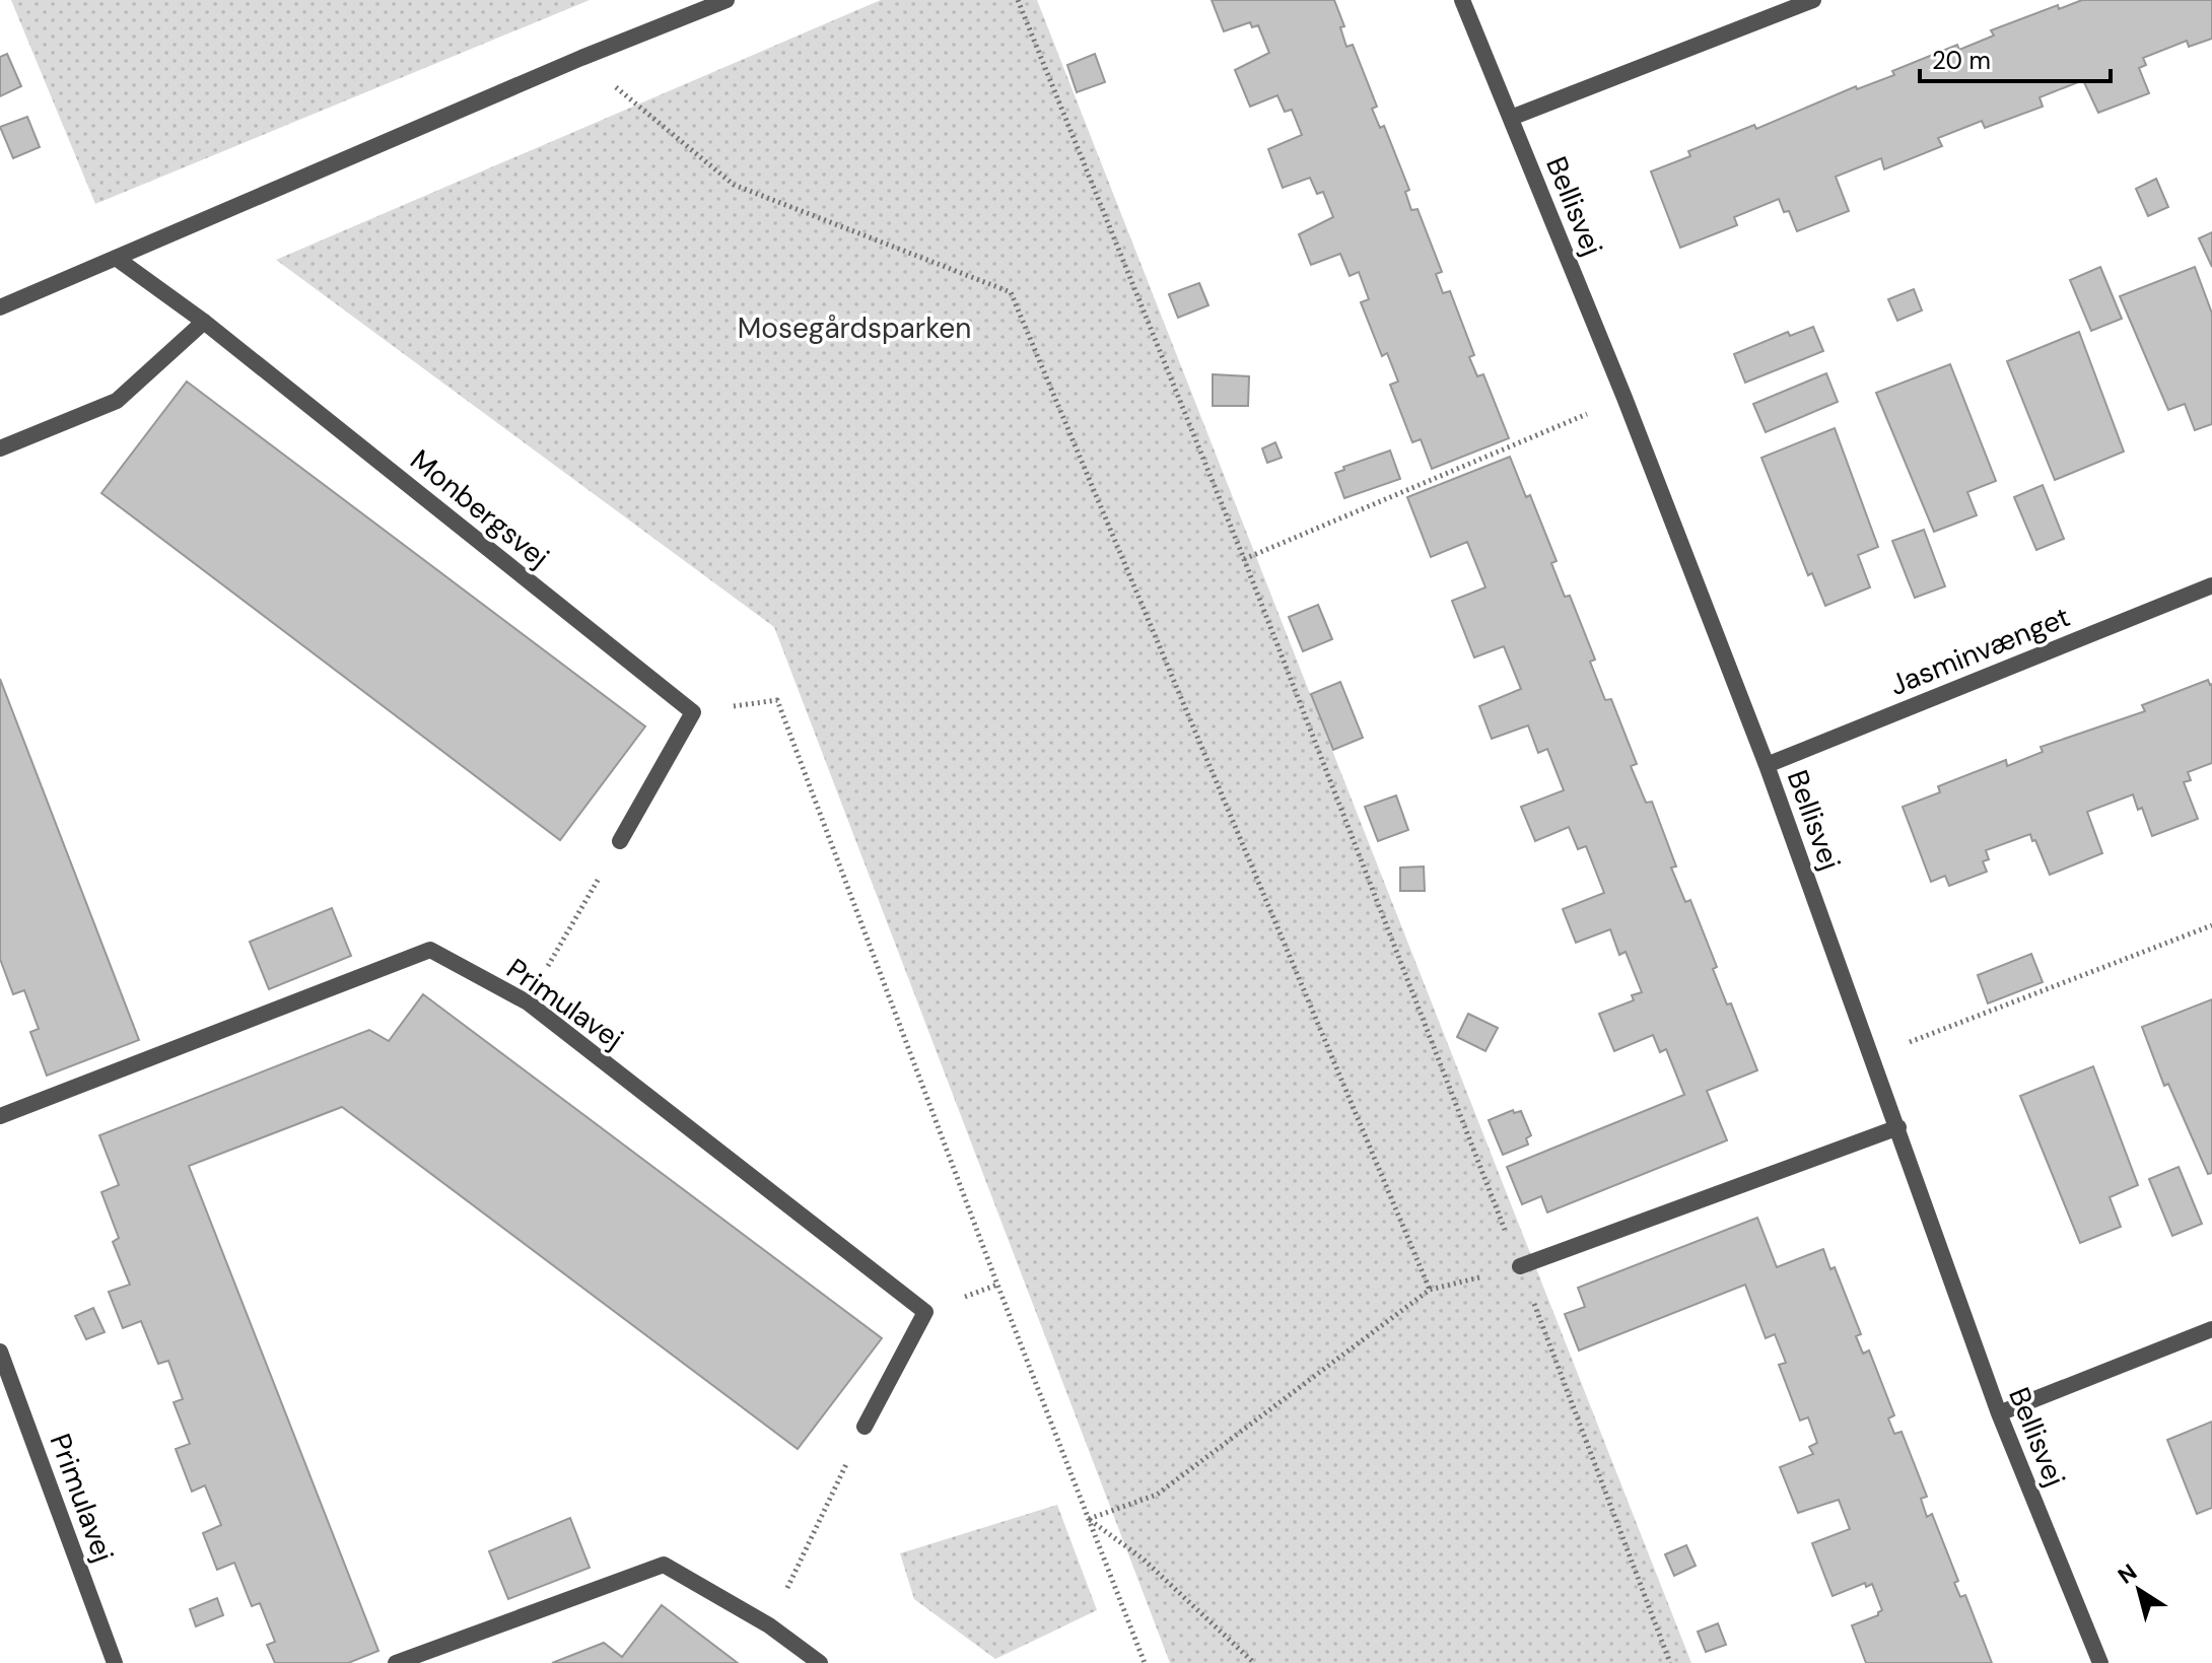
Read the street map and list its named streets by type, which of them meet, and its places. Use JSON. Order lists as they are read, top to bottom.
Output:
{
  "streets": {
    "street": [
      "Bellisvej",
      "Monbergsvej",
      "Jasminvænget",
      "Primulavej"
    ]
  },
  "crossings": [
    ["Bellisvej", "Jasminvænget"]
  ],
  "parks": ["Mosegårdsparken"],
  "scale_bar": "20 m",
  "north": "top left"
}
